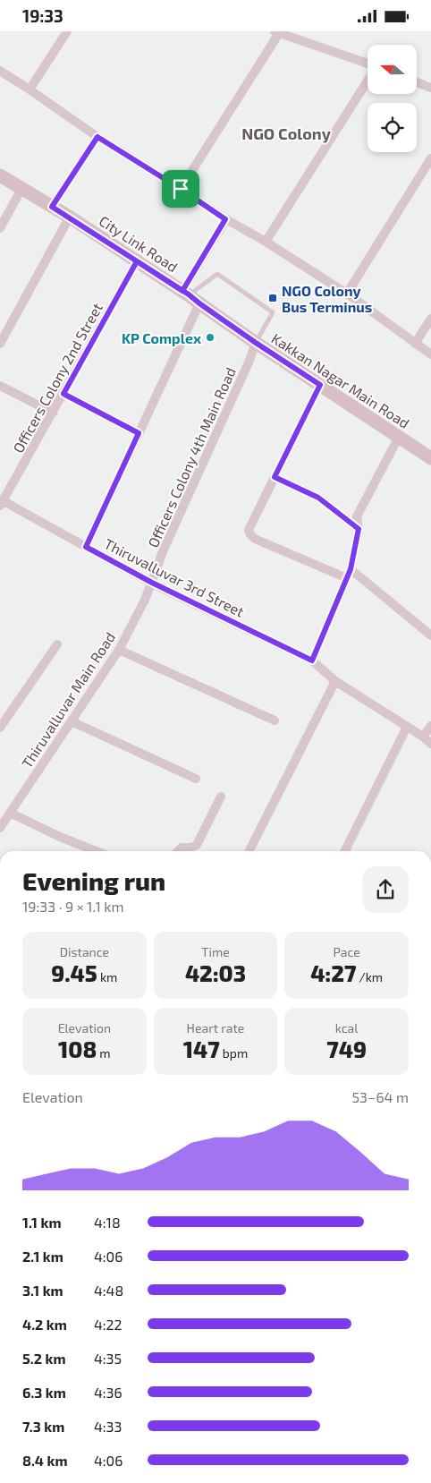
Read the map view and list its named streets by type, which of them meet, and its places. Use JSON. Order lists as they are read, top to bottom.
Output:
{
  "streets": {
    "street": [
      "City Link Road",
      "Officers Colony 2nd Street",
      "Kakkan Nagar Main Road",
      "Officers Colony 4th Main Road",
      "Thiruvalluvar 3rd Street",
      "Thiruvalluvar Main Road"
    ]
  },
  "crossings": [
    ["City Link Road", "Officers Colony 2nd Street"],
    ["City Link Road", "Kakkan Nagar Main Road"],
    ["City Link Road", "Officers Colony 4th Main Road"],
    ["Officers Colony 2nd Street", "Thiruvalluvar 3rd Street"],
    ["Kakkan Nagar Main Road", "Officers Colony 4th Main Road"],
    ["Officers Colony 4th Main Road", "Thiruvalluvar 3rd Street"],
    ["Officers Colony 4th Main Road", "Thiruvalluvar Main Road"],
    ["Thiruvalluvar 3rd Street", "Thiruvalluvar Main Road"]
  ],
  "districts": ["NGO Colony"],
  "places": {
    "transit": ["NGO Colony Bus Terminus"],
    "other": ["KP Complex"]
  },
  "north": "left",
  "page": {
    "status": "19:33",
    "heading": ["Evening run", "19:33 · 9 × 1.1 km"],
    "stats": [
      ["Distance", "9.45 km"],
      ["Time", "42:03"],
      ["Pace", "4:27 /km"],
      ["Elevation", "108 m"],
      ["Heart rate", "147 bpm"],
      ["kcal", "749"]
    ],
    "chart": ["Elevation", "53–64 m"],
    "list": [
      {
        "name": "1.1 km",
        "note": "4:18"
      },
      {
        "name": "2.1 km",
        "note": "4:06"
      },
      {
        "name": "3.1 km",
        "note": "4:48"
      },
      {
        "name": "4.2 km",
        "note": "4:22"
      },
      {
        "name": "5.2 km",
        "note": "4:35"
      },
      {
        "name": "6.3 km",
        "note": "4:36"
      },
      {
        "name": "7.3 km",
        "note": "4:33"
      },
      {
        "name": "8.4 km",
        "note": "4:06"
      }
    ]
  }
}
